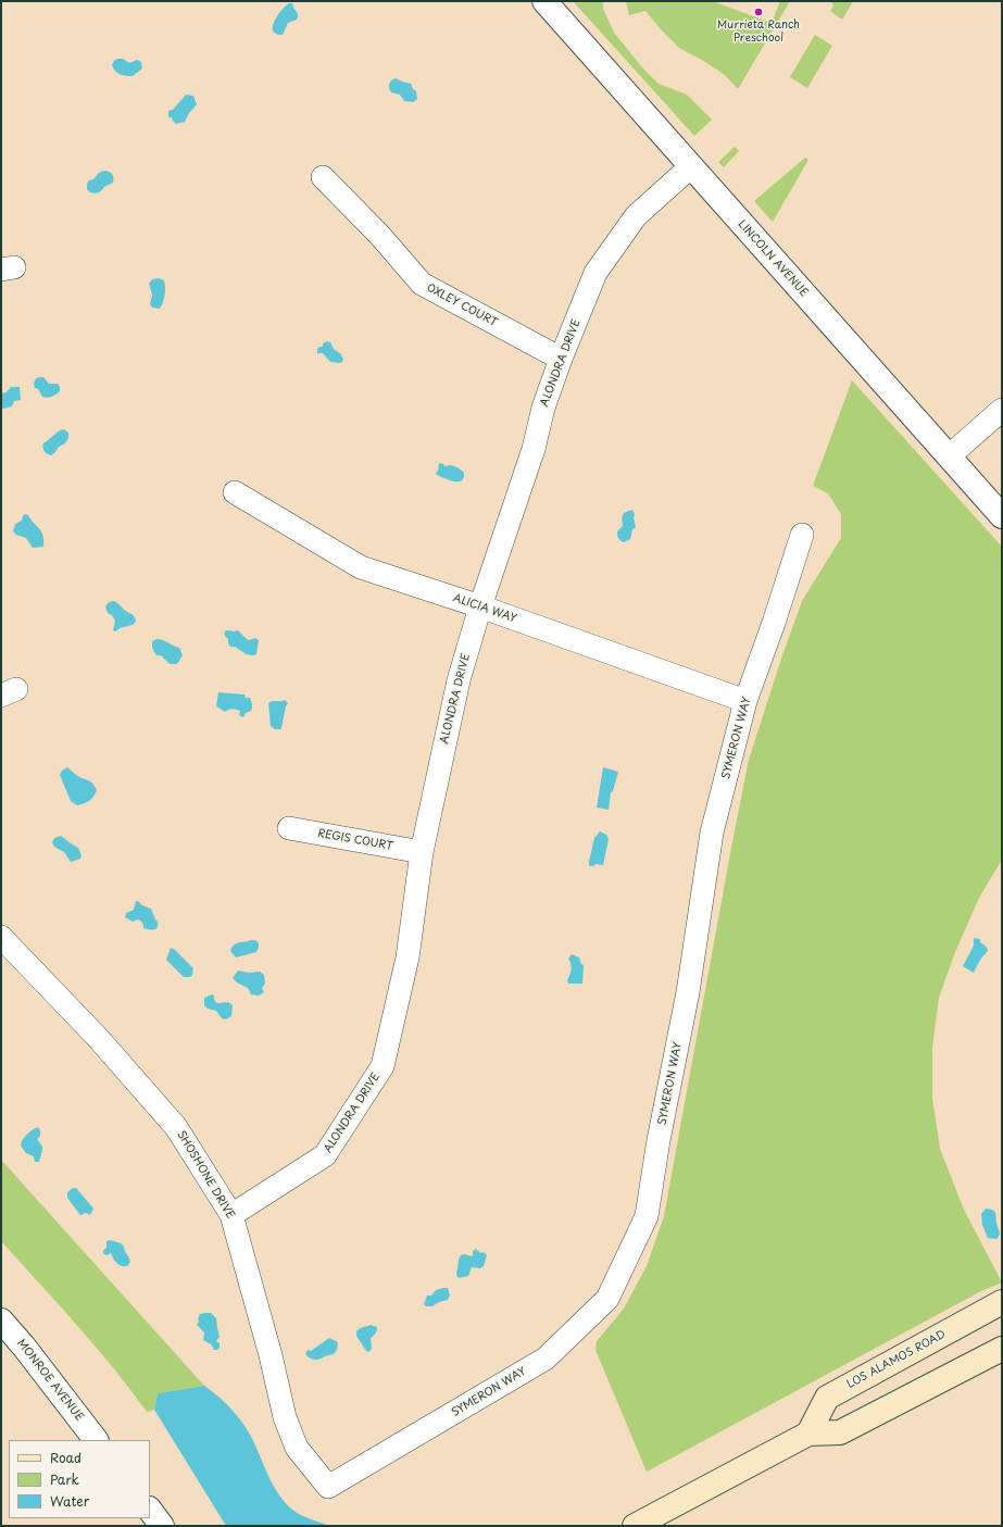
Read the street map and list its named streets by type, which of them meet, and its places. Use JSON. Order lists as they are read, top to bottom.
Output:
{
  "streets": {
    "main road": ["LOS ALAMOS ROAD"],
    "street": [
      "LINCOLN AVENUE",
      "OXLEY COURT",
      "ALONDRA DRIVE",
      "ALICIA WAY",
      "SYMERON WAY",
      "REGIS COURT",
      "SHOSHONE DRIVE",
      "MONROE AVENUE"
    ]
  },
  "crossings": [
    ["LINCOLN AVENUE", "ALONDRA DRIVE"],
    ["OXLEY COURT", "ALONDRA DRIVE"],
    ["ALONDRA DRIVE", "ALICIA WAY"],
    ["ALONDRA DRIVE", "REGIS COURT"],
    ["ALONDRA DRIVE", "SHOSHONE DRIVE"],
    ["ALICIA WAY", "SYMERON WAY"],
    ["SYMERON WAY", "SHOSHONE DRIVE"]
  ],
  "places": ["Murrieta Ranch Preschool"],
  "legend": ["Road", "Park", "Water"]
}
